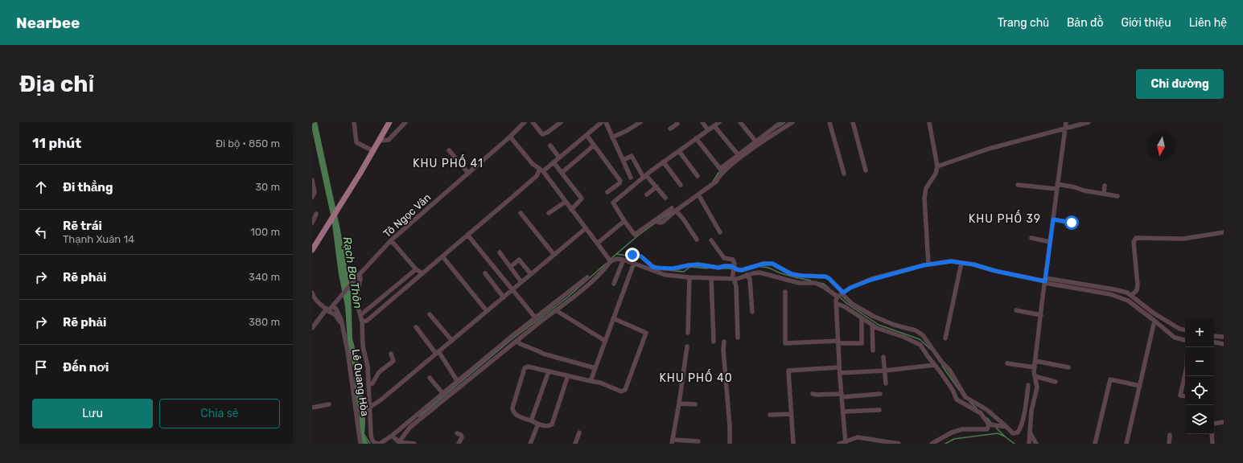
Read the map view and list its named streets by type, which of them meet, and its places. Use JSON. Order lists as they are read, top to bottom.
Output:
{
  "streets": {
    "street": ["Tô Ngọc Vân", "Lê Quang Hòa"]
  },
  "crossings": [
    ["Tô Ngọc Vân", "Lê Quang Hòa"]
  ],
  "districts": ["KHU PHỐ 41", "KHU PHỐ 39", "KHU PHỐ 40"],
  "water": ["Rạch Ba Thôn"],
  "north": "bottom",
  "page": {
    "header": "Nearbee",
    "nav": [
      "Trang chủ",
      "Bản đồ",
      "Giới thiệu",
      "Liên hệ"
    ],
    "buttons": [
      "Chỉ đường",
      ["Lưu", "Chia sẻ"]
    ],
    "title": "Địa chỉ",
    "heading": ["11 phút", "Đi bộ · 850 m"],
    "list": [
      ["Đi thẳng", "30 m"],
      ["Rẽ trái", "Thạnh Xuân 14", "100 m"],
      ["Rẽ phải", "340 m"],
      ["Rẽ phải", "380 m"],
      "Đến nơi"
    ],
    "map_buttons": ["+", "−"]
  }
}
